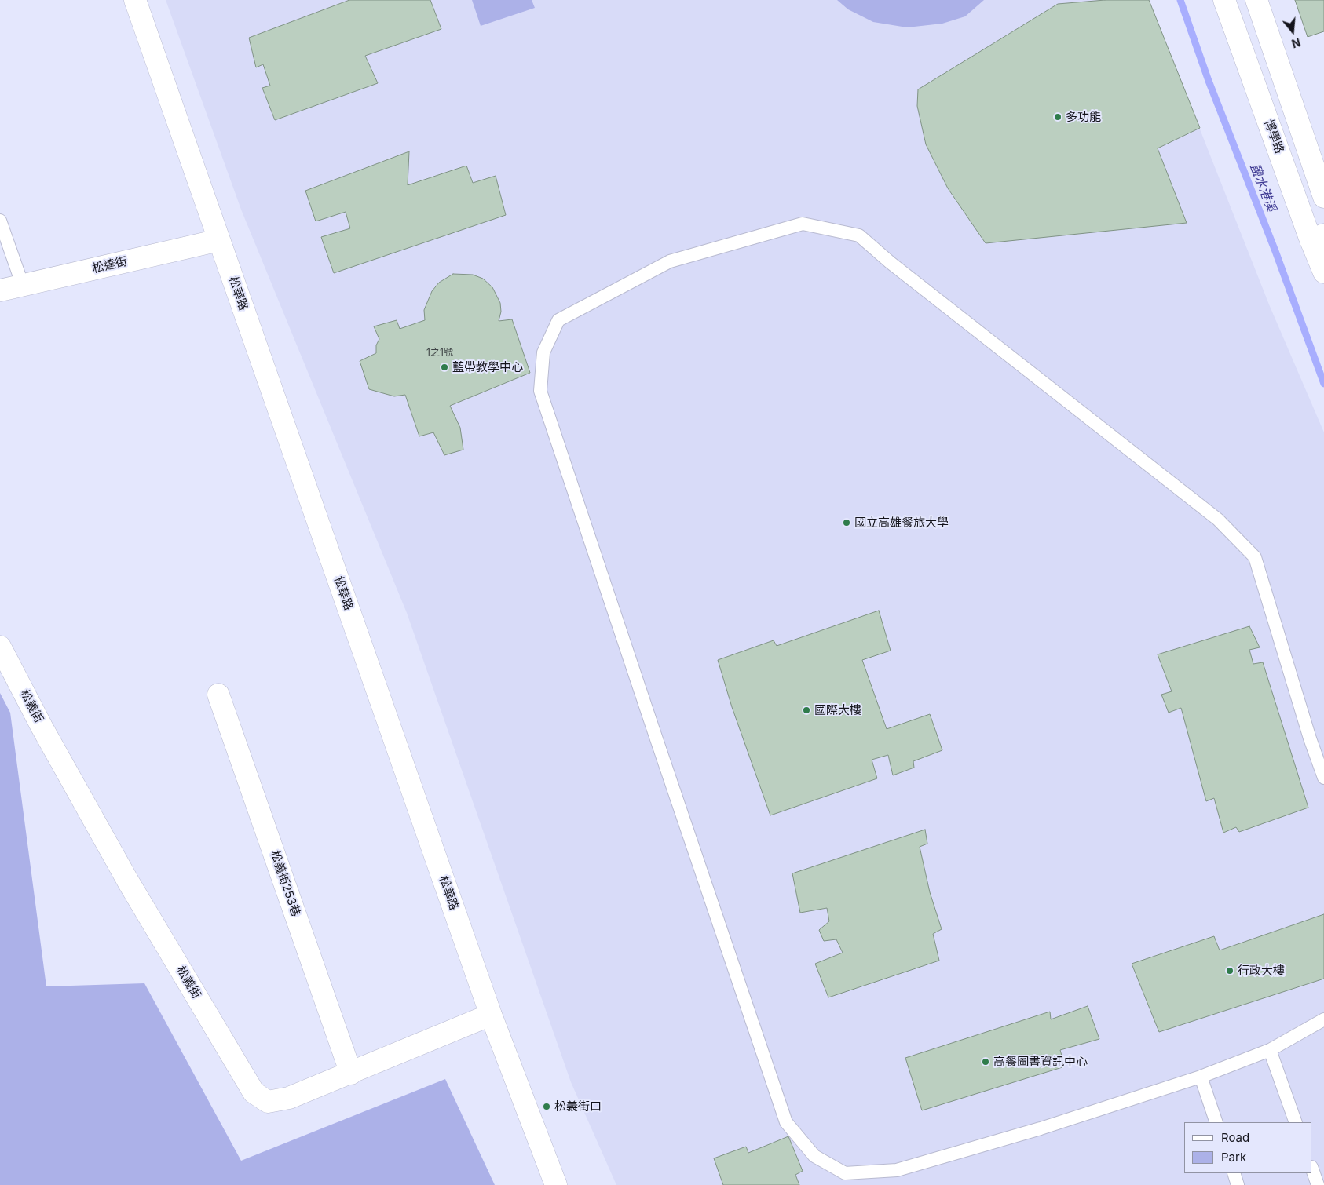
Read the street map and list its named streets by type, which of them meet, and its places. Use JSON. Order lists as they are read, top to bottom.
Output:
{
  "streets": {
    "street": [
      "博學路",
      "松達街",
      "松華路",
      "松義街",
      "松義街253巷"
    ]
  },
  "crossings": [
    ["松達街", "松華路"],
    ["松華路", "松義街"],
    ["松義街", "松義街253巷"]
  ],
  "water": ["鹽水港溪"],
  "places": [
    "多功能",
    "藍帶教學中心",
    "國立高雄餐旅大學",
    "國際大樓",
    "行政大樓",
    "高餐圖書資訊中心",
    "松義街口"
  ],
  "house_numbers": ["1之1號"],
  "legend": ["Road", "Park"],
  "north": "bottom"
}
